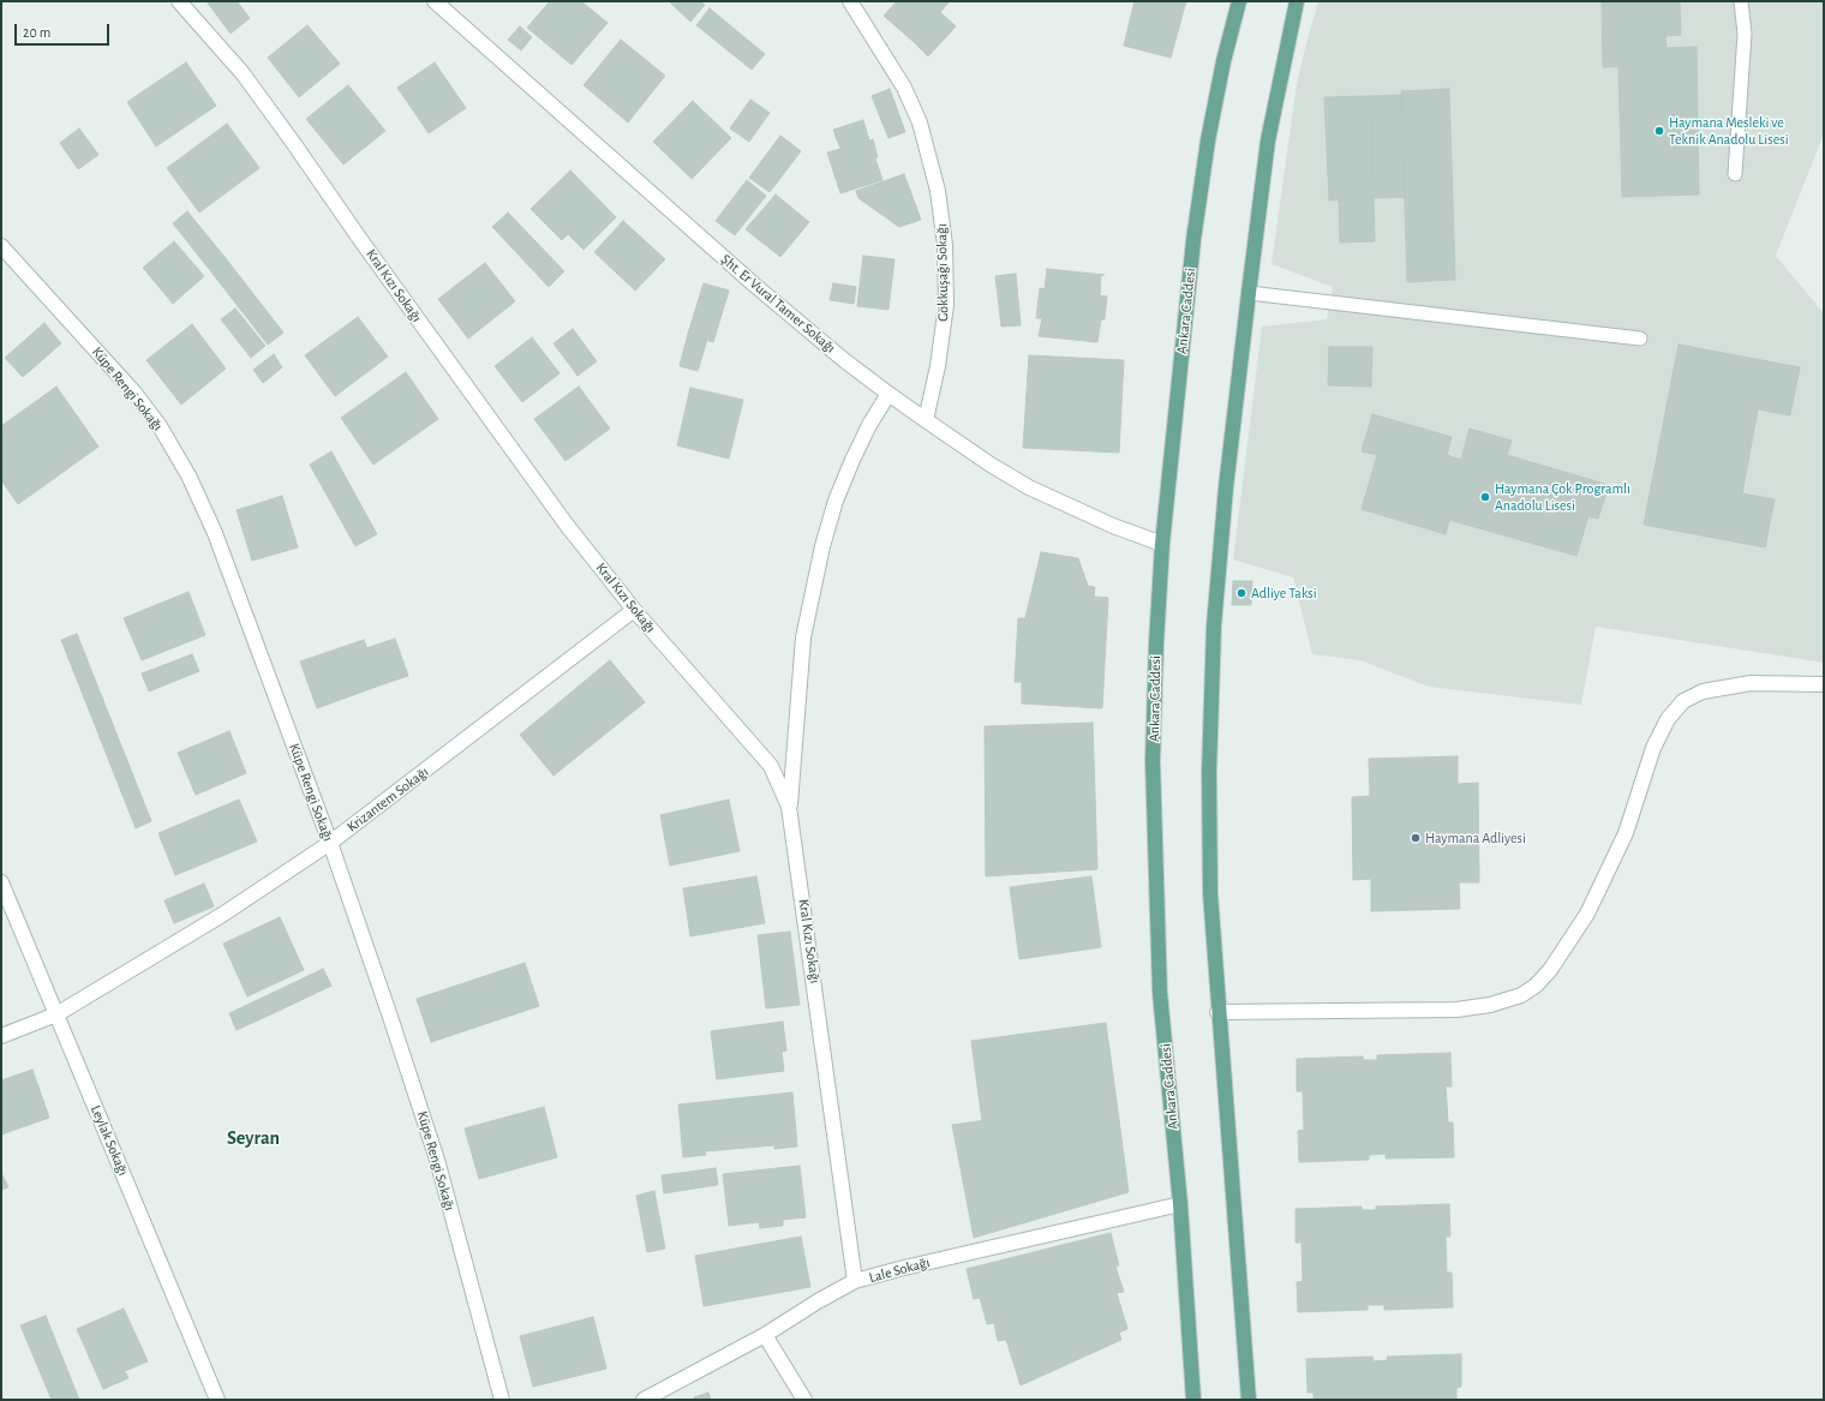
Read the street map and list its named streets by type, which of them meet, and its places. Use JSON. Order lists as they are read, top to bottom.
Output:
{
  "streets": {
    "main road": ["Ankara Caddesi"],
    "street": [
      "Gökkuşağı Sokağı",
      "Kral Kızı Sokağı",
      "Şht. Er Vural Tamer Sokağı",
      "Küpe Rengi Sokağı",
      "Krizantem Sokağı",
      "Leylak Sokağı",
      "Lale Sokağı"
    ]
  },
  "crossings": [
    ["Gökkuşağı Sokağı", "Şht. Er Vural Tamer Sokağı"],
    ["Kral Kızı Sokağı", "Krizantem Sokağı"],
    ["Kral Kızı Sokağı", "Lale Sokağı"],
    ["Şht. Er Vural Tamer Sokağı", "Ankara Caddesi"],
    ["Ankara Caddesi", "Lale Sokağı"],
    ["Küpe Rengi Sokağı", "Krizantem Sokağı"],
    ["Krizantem Sokağı", "Leylak Sokağı"]
  ],
  "districts": ["Seyran"],
  "places": [
    "Haymana Mesleki ve Teknik Anadolu Lisesi",
    "Haymana Çok Programlı Anadolu Lisesi",
    "Adliye Taksi",
    "Haymana Adliyesi"
  ],
  "scale_bar": "20 m"
}
